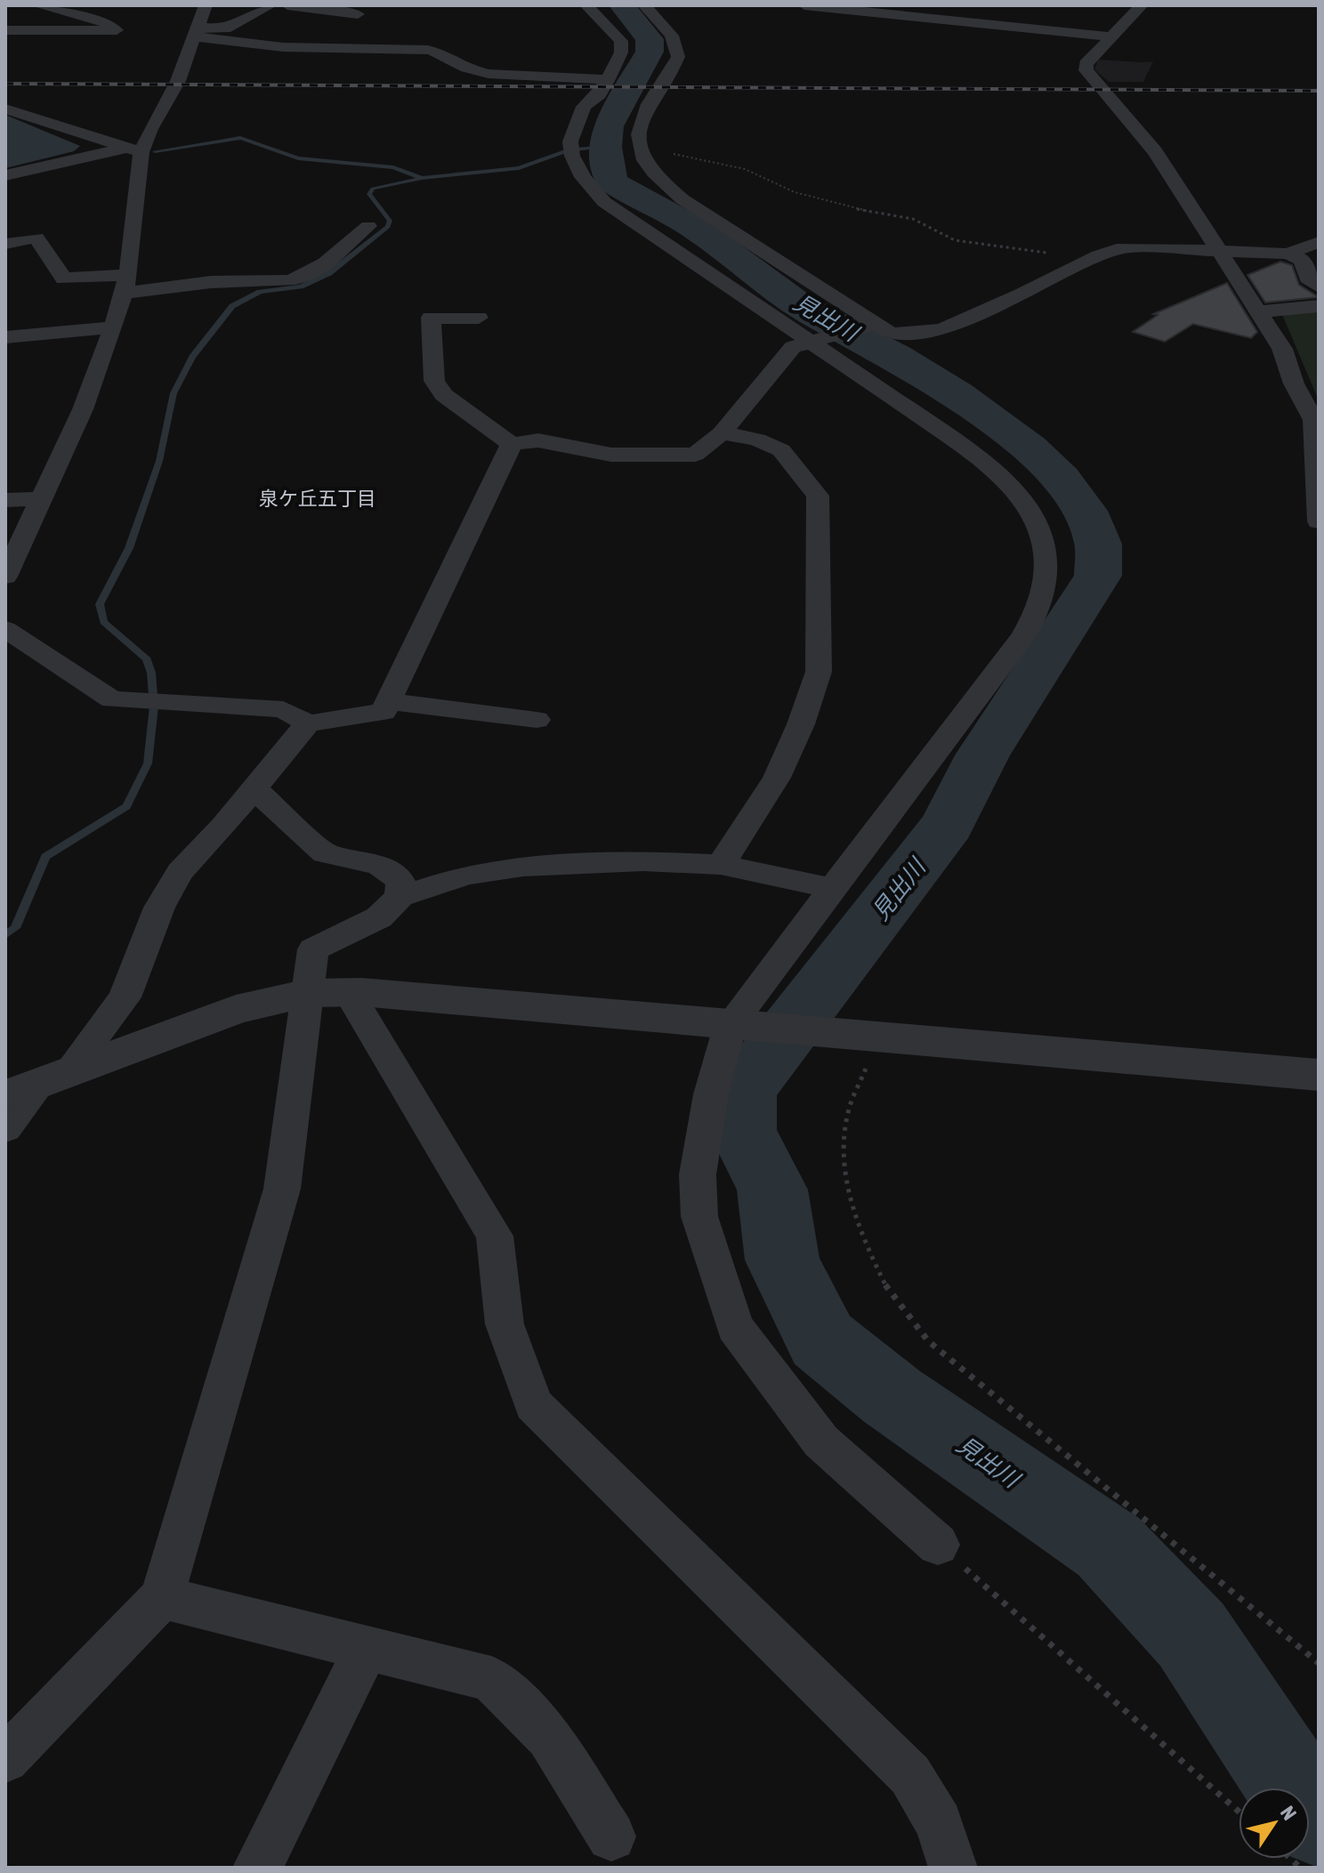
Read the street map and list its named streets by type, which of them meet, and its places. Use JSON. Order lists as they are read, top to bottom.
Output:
{
  "districts": ["泉ケ丘五丁目"],
  "water": ["見出川"],
  "north": "top right"
}
